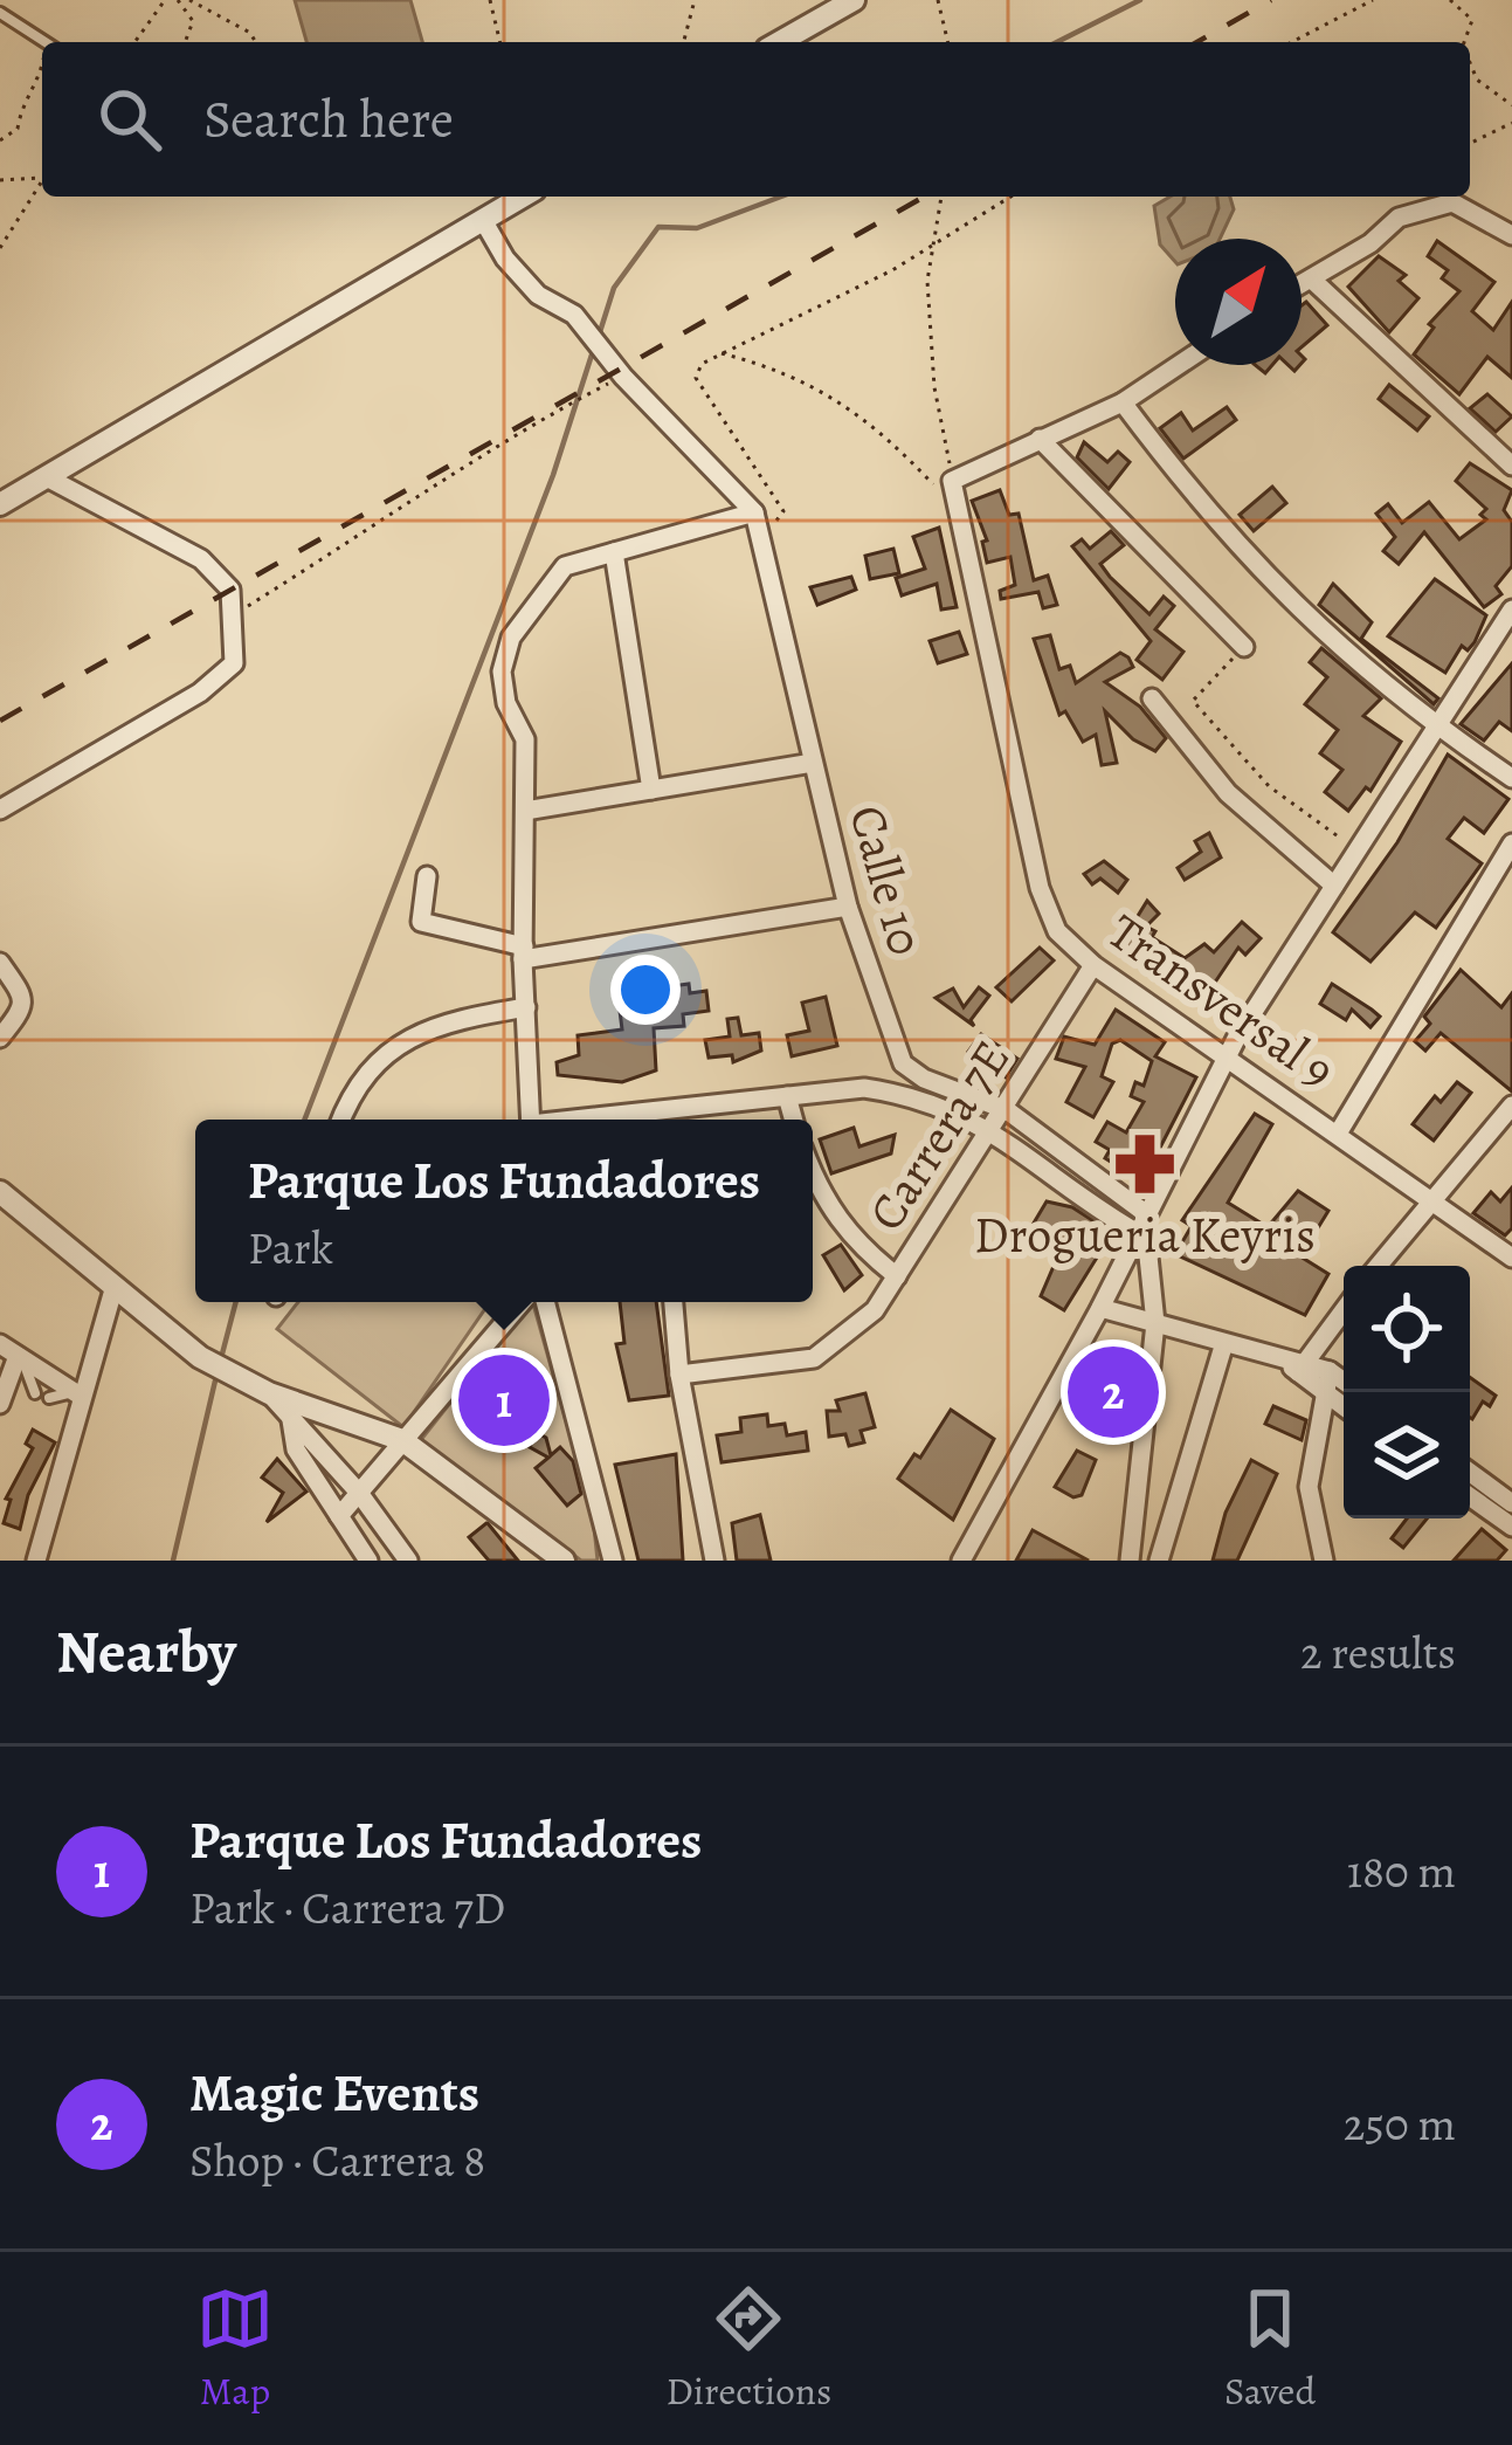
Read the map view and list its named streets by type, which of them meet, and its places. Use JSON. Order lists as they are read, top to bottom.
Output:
{
  "streets": {
    "street": ["Calle 10", "Transversal 9", "Carrera 7E"]
  },
  "crossings": [
    ["Calle 10", "Carrera 7E"],
    ["Transversal 9", "Carrera 7E"]
  ],
  "places": {
    "pharmacy": ["Drogueria Keyris"]
  },
  "north": "top right",
  "page": {
    "search": "Search here",
    "popup": ["Parque Los Fundadores", "Park"],
    "pins": ["2", "1"],
    "heading": ["Nearby", "2 results"],
    "list": [
      {
        "mark": "1",
        "name": "Parque Los Fundadores",
        "note": "Park · Carrera 7D",
        "value": "180 m"
      },
      {
        "mark": "2",
        "name": "Magic Events",
        "note": "Shop · Carrera 8",
        "value": "250 m"
      }
    ],
    "nav": ["Map", "Directions", "Saved"]
  }
}
